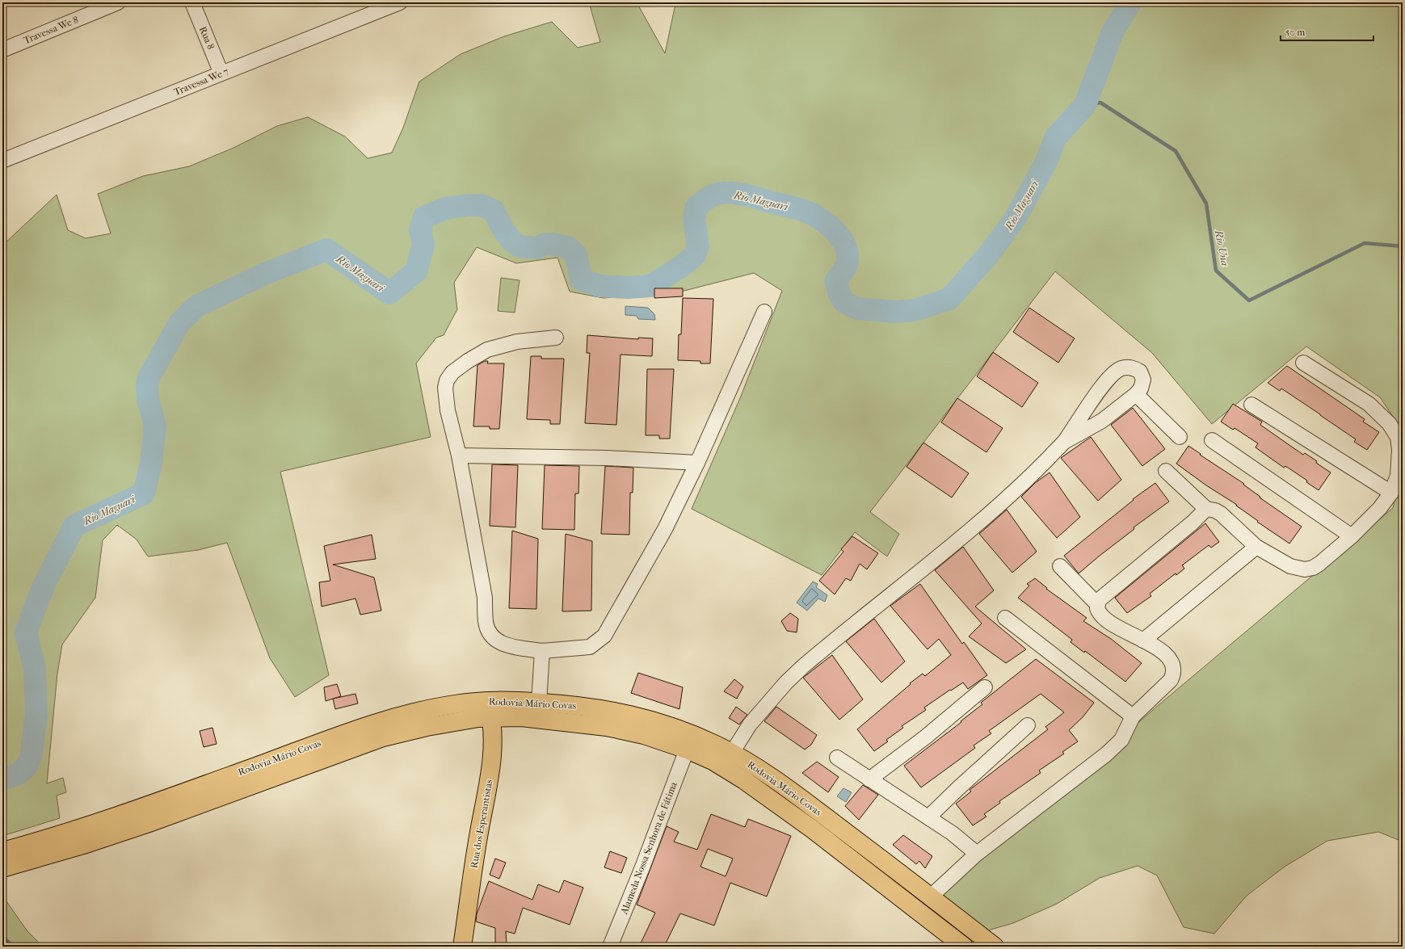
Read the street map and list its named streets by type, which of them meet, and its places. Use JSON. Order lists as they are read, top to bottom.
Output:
{
  "streets": {
    "main road": ["Rodovia Mário Covas", "Rua dos Esperantistas"],
    "street": [
      "Travessa We 8",
      "Rua 8",
      "Travessa We 7",
      "Alameda Nossa Senhora de Fátima"
    ]
  },
  "crossings": [
    ["Rua 8", "Travessa We 7"],
    ["Rodovia Mário Covas", "Rua dos Esperantistas"],
    ["Rodovia Mário Covas", "Alameda Nossa Senhora de Fátima"]
  ],
  "water": ["Rio Maguari", "Rio Una"],
  "scale_bar": "50 m"
}
